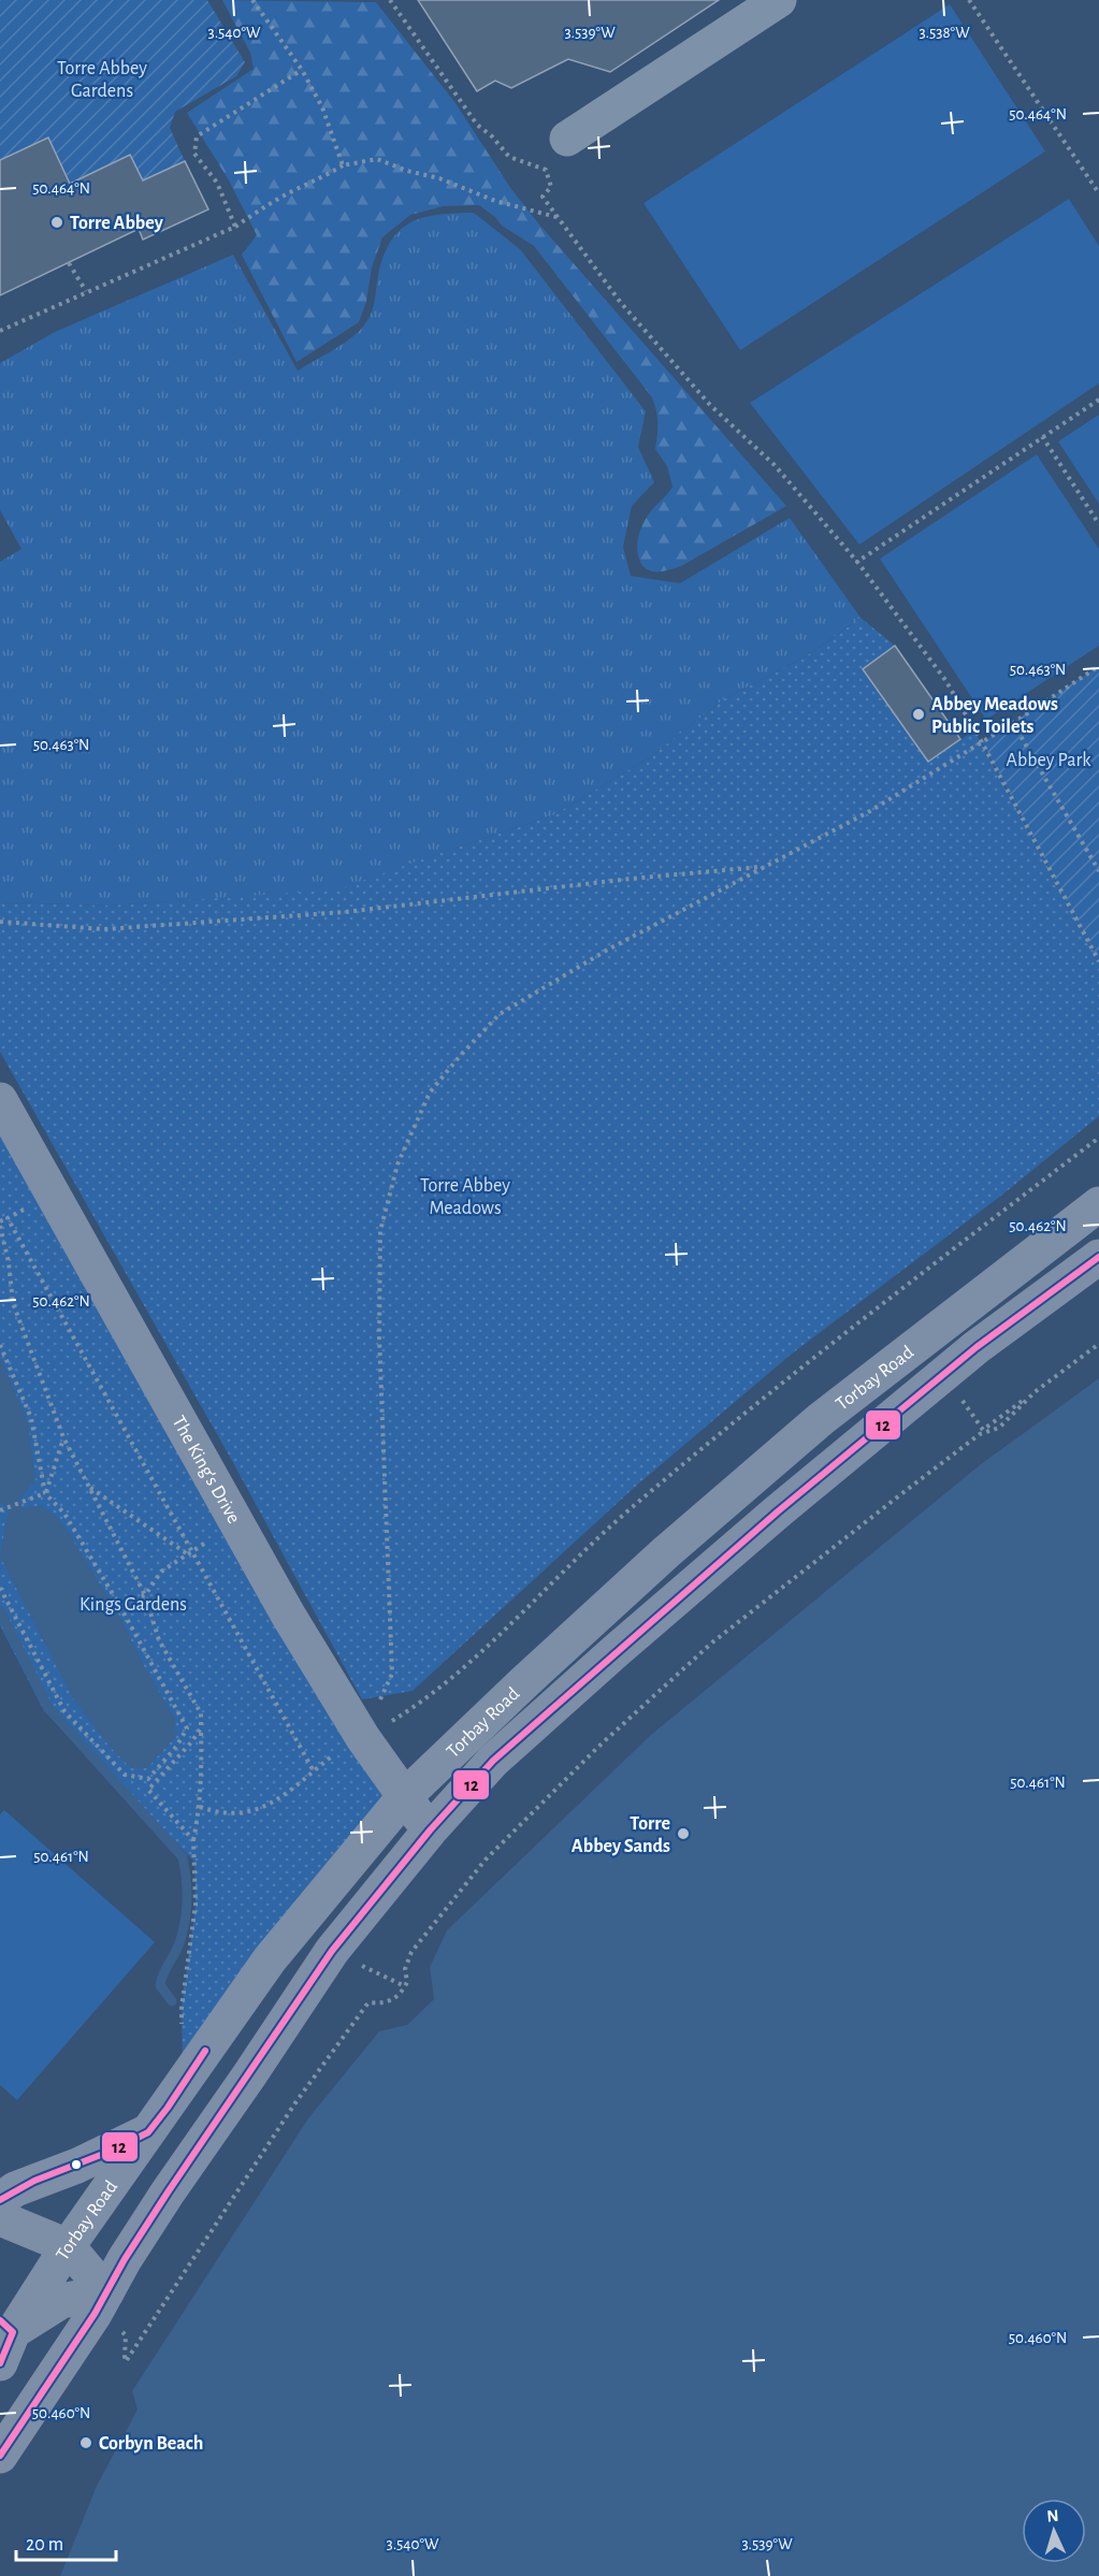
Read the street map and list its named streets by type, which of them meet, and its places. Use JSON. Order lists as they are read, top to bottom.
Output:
{
  "streets": {
    "main road": ["Torbay Road", "The King's Drive"]
  },
  "crossings": [
    ["Torbay Road", "The King's Drive"]
  ],
  "parks": [
    "Torre Abbey Gardens",
    "Abbey Park",
    "Torre Abbey Meadows",
    "Kings Gardens"
  ],
  "places": [
    "Torre Abbey",
    "Abbey Meadows Public Toilets",
    "Torre Abbey Sands",
    "Corbyn Beach"
  ],
  "lines": ["transit line 12"],
  "scale_bar": "20 m",
  "north": "top",
  "coordinates": [
    "3.540°W",
    "3.539°W",
    "3.538°W",
    "50.464°N",
    "50.463°N",
    "50.462°N",
    "50.461°N",
    "50.460°N"
  ]
}
